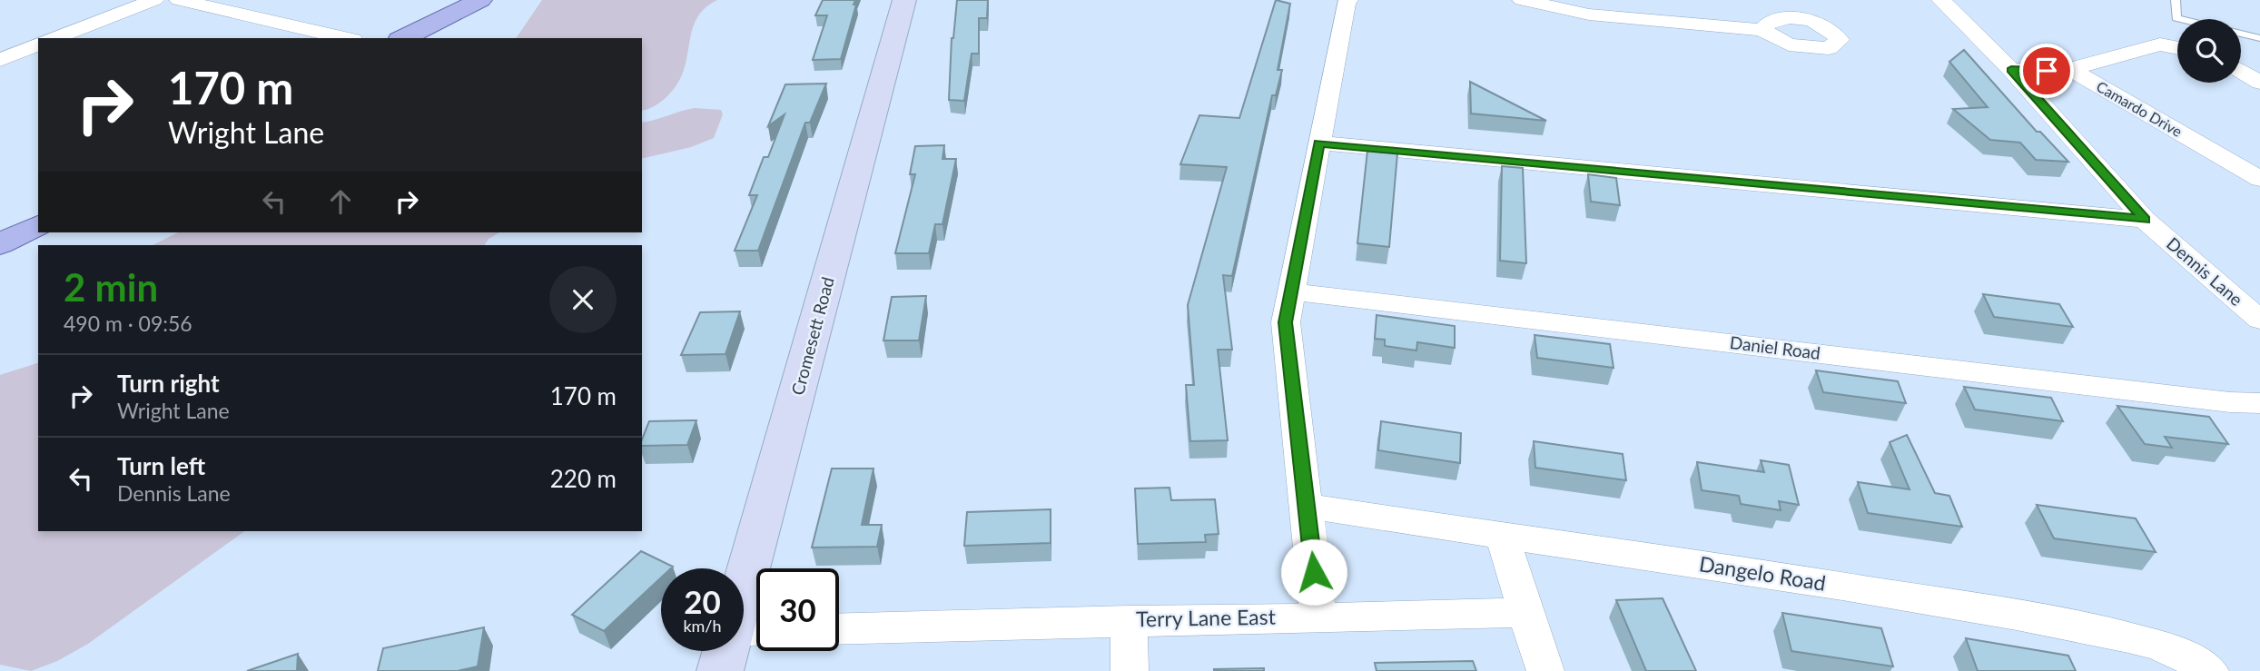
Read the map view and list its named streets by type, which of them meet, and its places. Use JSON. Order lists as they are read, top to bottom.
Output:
{
  "streets": {
    "street": [
      "Camardo Drive",
      "Dennis Lane",
      "Cromesett Road",
      "Daniel Road",
      "Dangelo Road",
      "Terry Lane East"
    ]
  },
  "page": {
    "turn": ["170 m", "Wright Lane"],
    "heading": ["2 min", "490 m · 09:56"],
    "list": [
      {
        "name": "Turn right",
        "note": "Wright Lane",
        "value": "170 m"
      },
      {
        "name": "Turn left",
        "note": "Dennis Lane",
        "value": "220 m"
      }
    ],
    "speed": "20 km/h",
    "limit": "30"
  }
}
